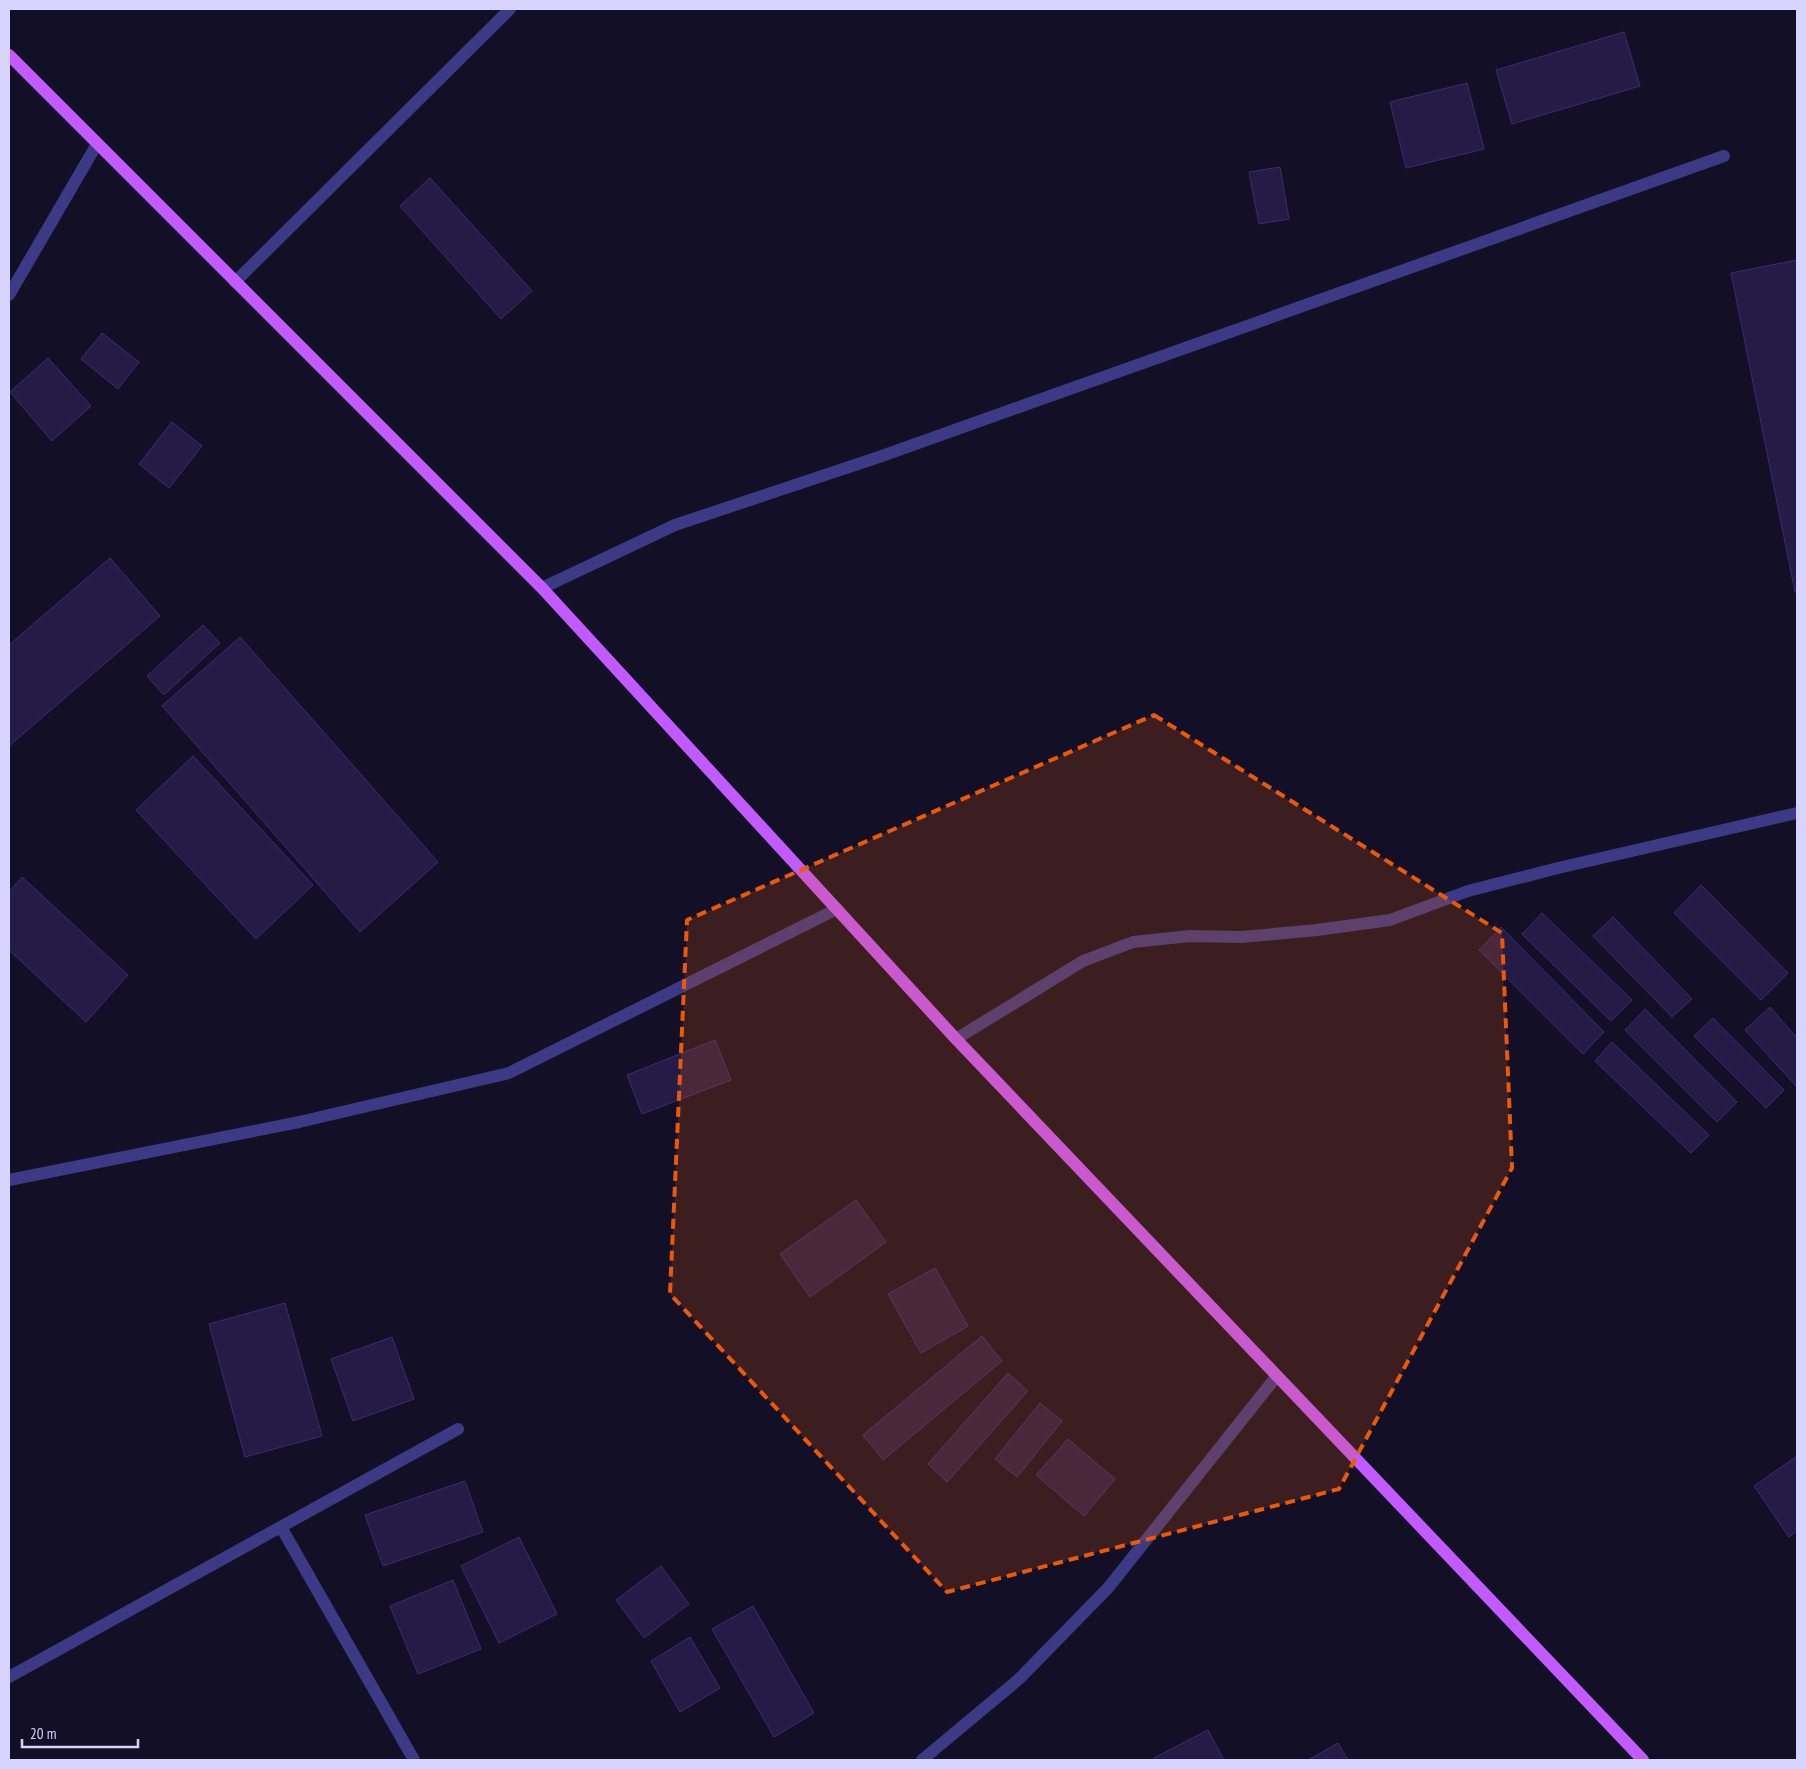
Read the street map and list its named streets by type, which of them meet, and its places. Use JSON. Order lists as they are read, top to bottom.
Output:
{
  "scale_bar": "20 m"
}
